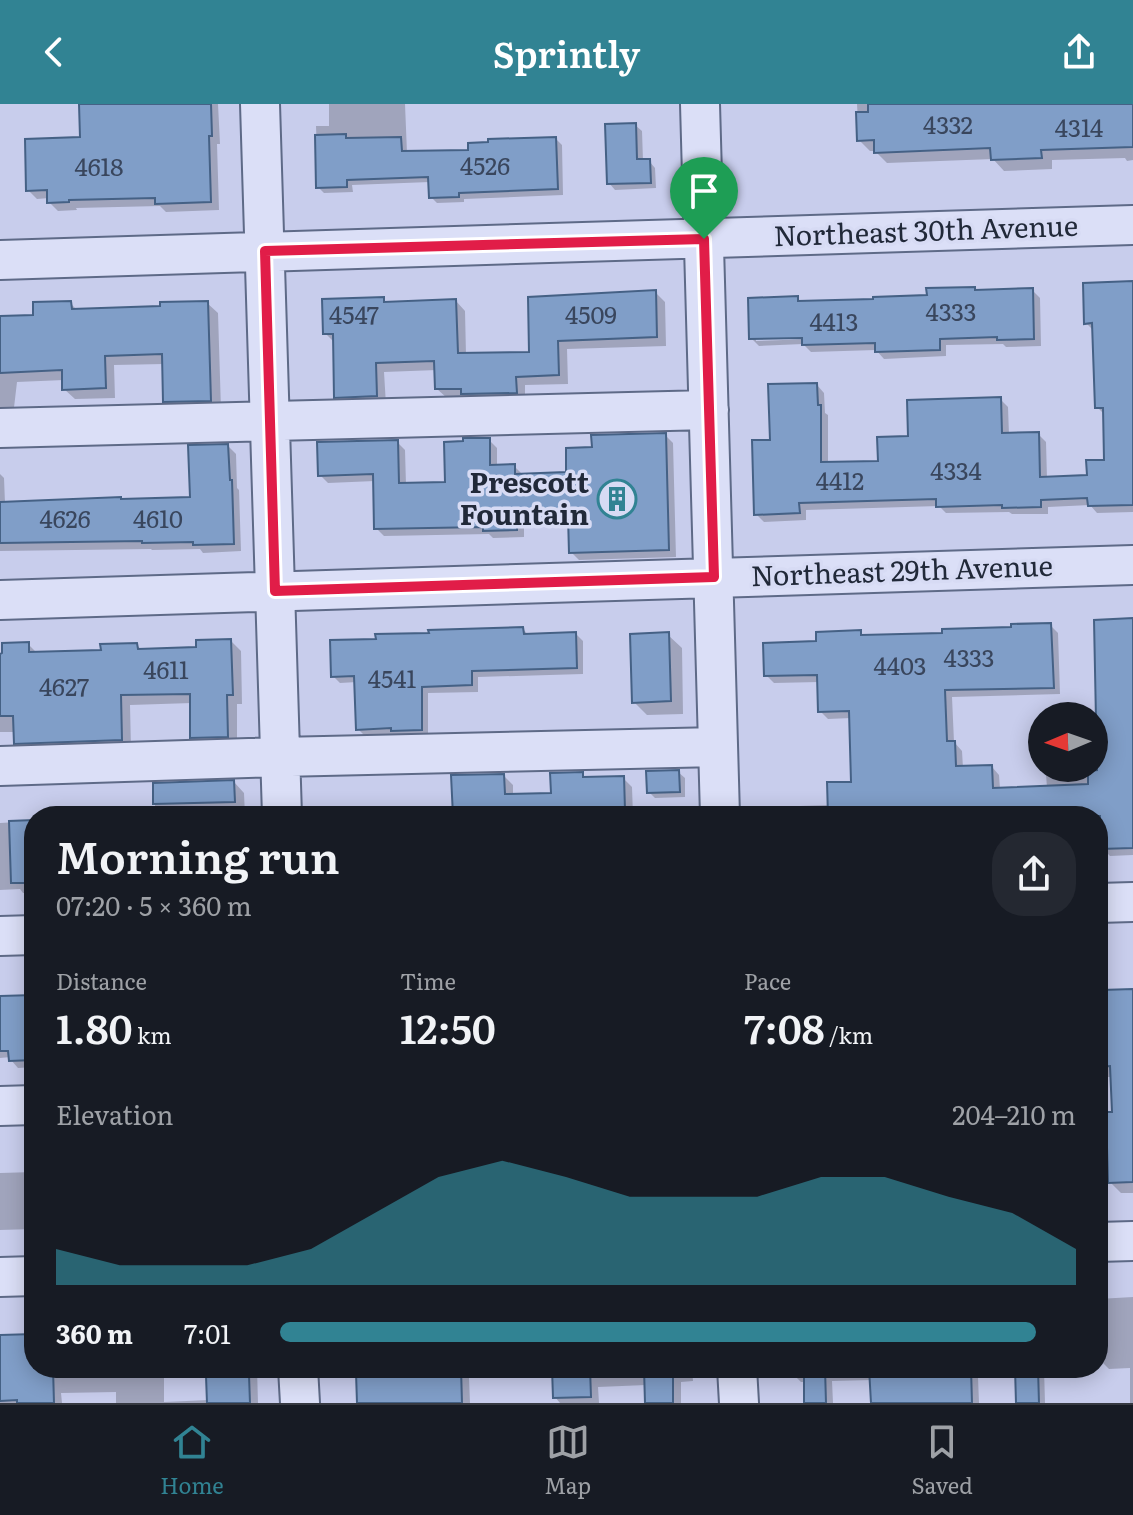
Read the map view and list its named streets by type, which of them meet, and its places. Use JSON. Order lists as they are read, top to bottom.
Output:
{
  "streets": {
    "street": ["Northeast 30th Avenue", "Northeast 29th Avenue"]
  },
  "places": {
    "building": ["Prescott Fountain"]
  },
  "house_numbers": [
    "4332",
    "4314",
    "4526",
    "4618",
    "4333",
    "4547",
    "4509",
    "4413",
    "4334",
    "4412",
    "4626",
    "4610",
    "4333",
    "4403",
    "4611",
    "4541",
    "4627"
  ],
  "north": "left",
  "page": {
    "header": "Sprintly",
    "heading": ["Morning run", "07:20 · 5 × 360 m"],
    "stats": [
      ["Distance", "1.80 km"],
      ["Time", "12:50"],
      ["Pace", "7:08 /km"]
    ],
    "chart": ["Elevation", "204–210 m"],
    "list": [
      {
        "name": "360 m",
        "note": "7:01"
      }
    ],
    "tabs": ["Home", "Map", "Saved"]
  }
}
